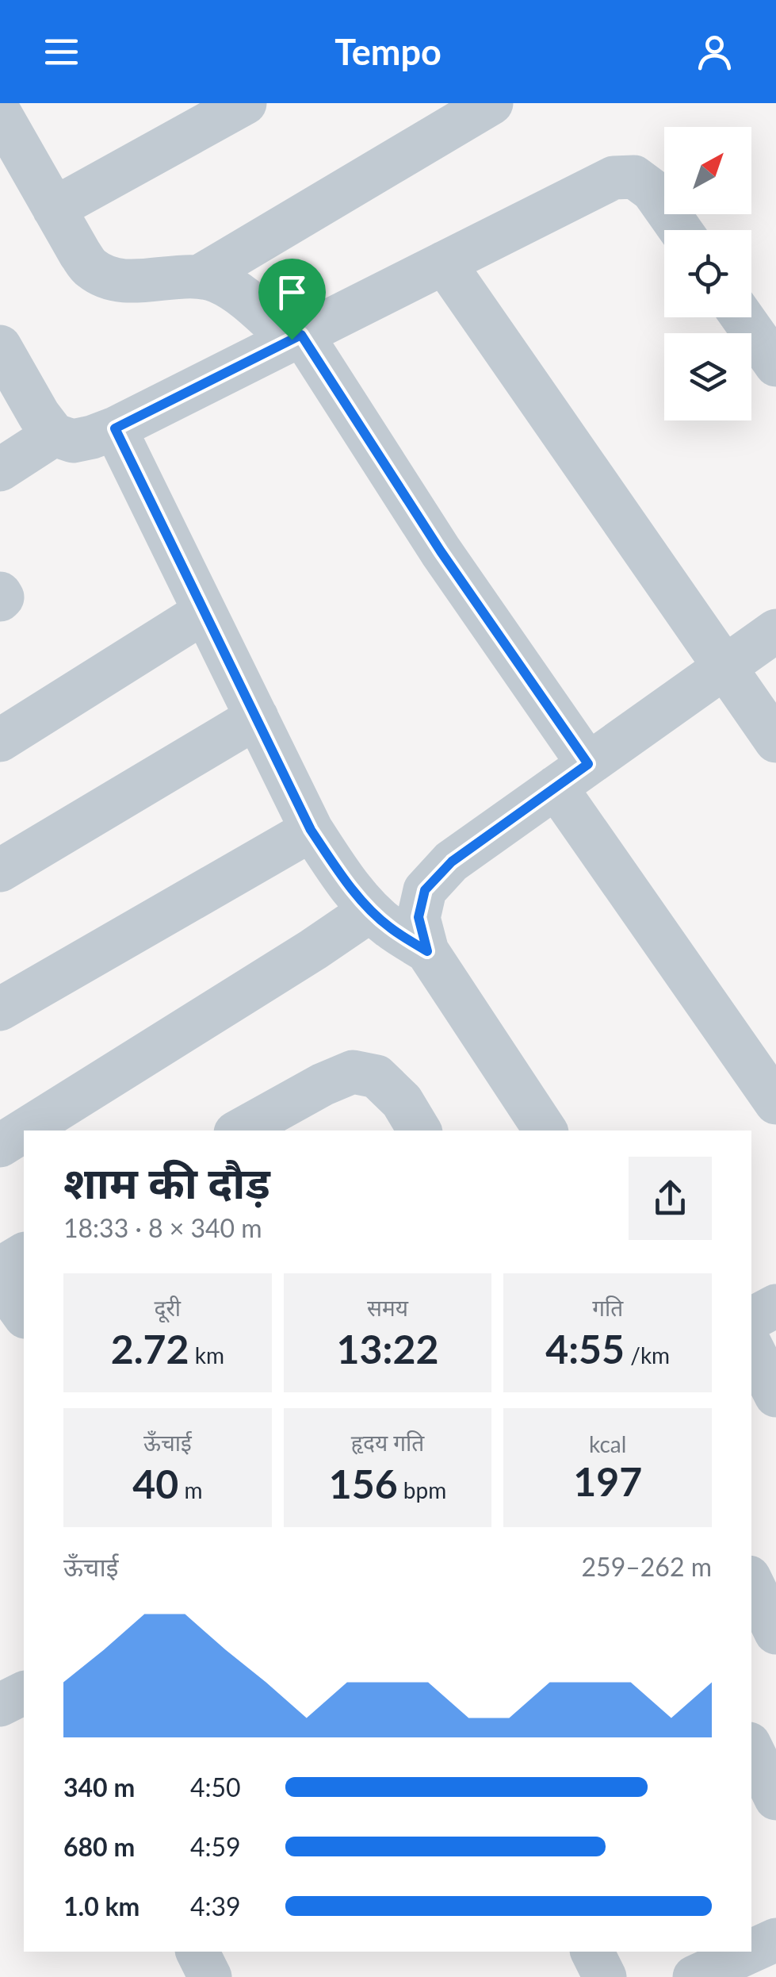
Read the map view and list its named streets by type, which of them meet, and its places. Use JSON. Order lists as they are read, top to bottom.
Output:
{
  "north": "top right",
  "page": {
    "header": "Tempo",
    "heading": ["शाम की दौड़", "18:33 · 8 × 340 m"],
    "stats": [
      ["दूरी", "2.72 km"],
      ["समय", "13:22"],
      ["गति", "4:55 /km"],
      ["ऊँचाई", "40 m"],
      ["हृदय गति", "156 bpm"],
      ["kcal", "197"]
    ],
    "chart": ["ऊँचाई", "259–262 m"],
    "list": [
      {
        "name": "340 m",
        "note": "4:50"
      },
      {
        "name": "680 m",
        "note": "4:59"
      },
      {
        "name": "1.0 km",
        "note": "4:39"
      }
    ]
  }
}
